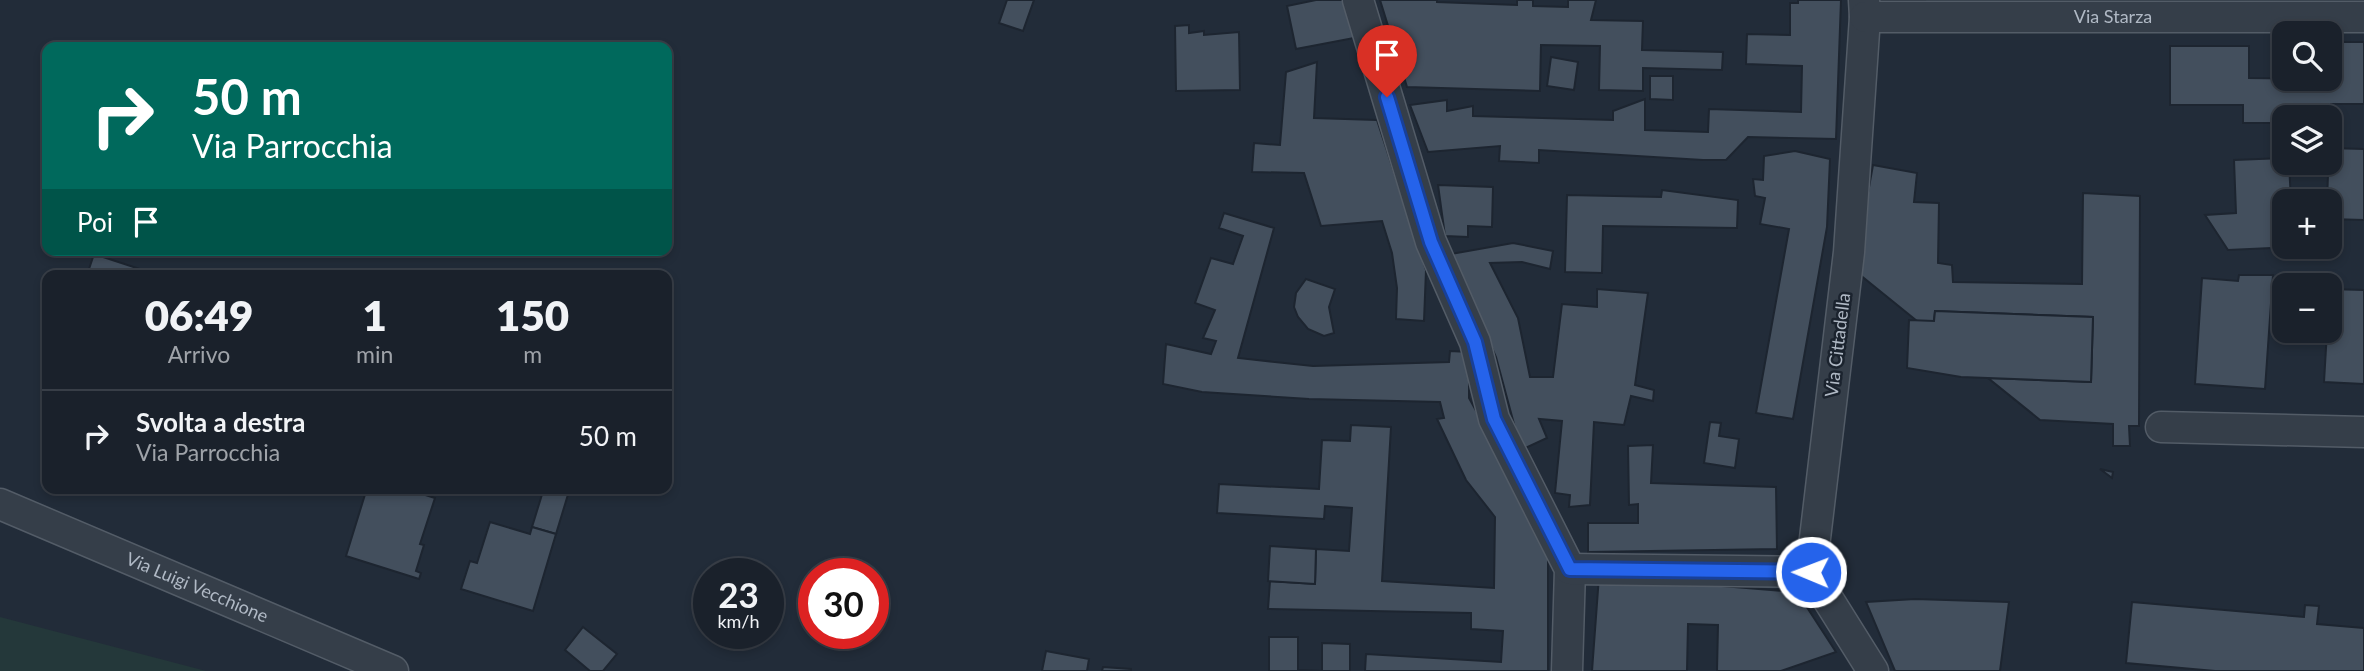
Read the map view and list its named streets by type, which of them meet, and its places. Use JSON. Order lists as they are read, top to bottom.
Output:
{
  "streets": {
    "street": ["Via Starza", "Via Cittadella", "Via Luigi Vecchione"]
  },
  "crossings": [
    ["Via Starza", "Via Cittadella"]
  ],
  "page": {
    "map_buttons": ["+", "−"],
    "turn": ["50 m", "Via Parrocchia"],
    "then": "Poi",
    "eta": [
      "06:49",
      "Arrivo",
      "1",
      "min",
      "150",
      "m"
    ],
    "list": [
      {
        "name": "Svolta a destra",
        "note": "Via Parrocchia",
        "value": "50 m"
      }
    ],
    "speed": "23 km/h",
    "limit": "30"
  }
}
